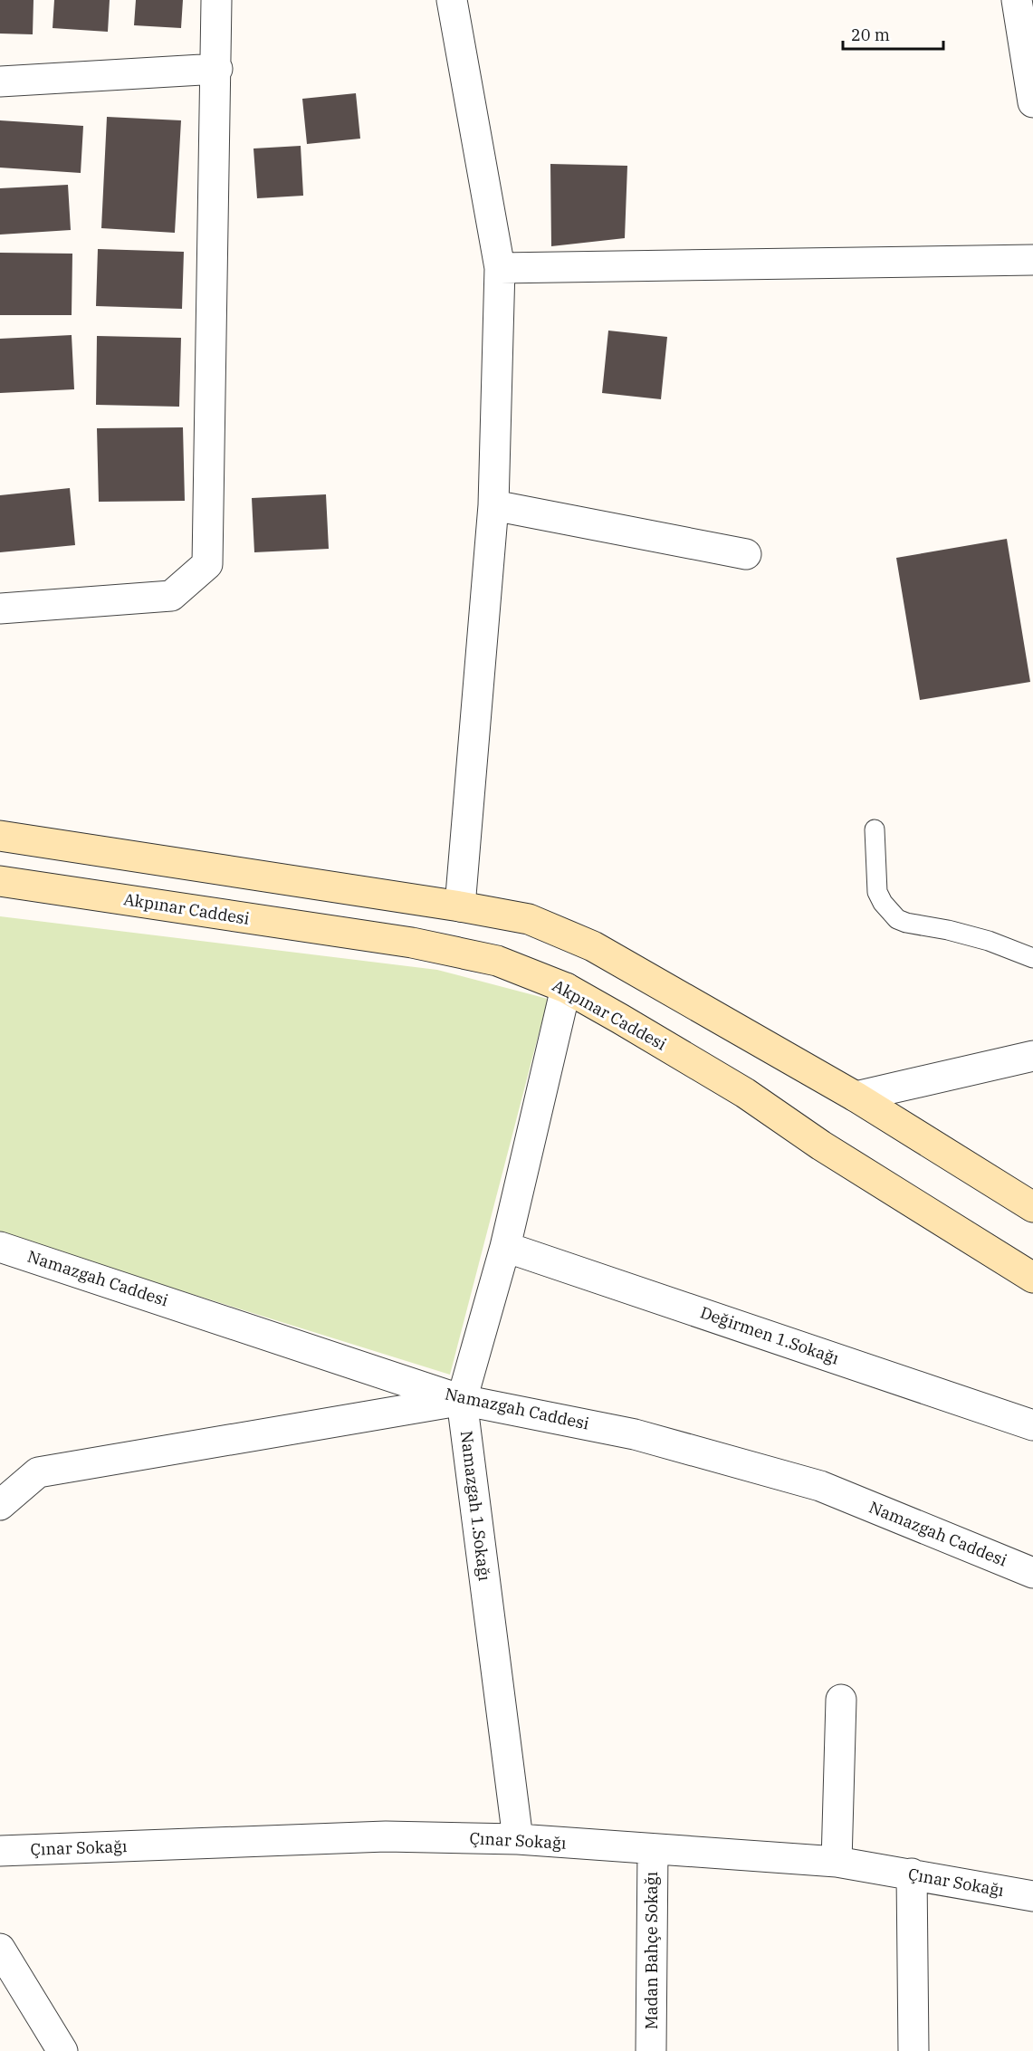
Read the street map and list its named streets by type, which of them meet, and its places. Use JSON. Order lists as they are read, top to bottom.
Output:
{
  "streets": {
    "main road": ["Akpınar Caddesi"],
    "street": [
      "Namazgah Caddesi",
      "Değirmen 1.Sokağı",
      "Namazgah 1.Sokağı",
      "Çınar Sokağı",
      "Madan Bahçe Sokağı"
    ]
  },
  "crossings": [
    ["Akpınar Caddesi", "Namazgah 1.Sokağı"],
    ["Namazgah Caddesi", "Namazgah 1.Sokağı"],
    ["Değirmen 1.Sokağı", "Namazgah 1.Sokağı"],
    ["Namazgah 1.Sokağı", "Çınar Sokağı"],
    ["Çınar Sokağı", "Madan Bahçe Sokağı"]
  ],
  "scale_bar": "20 m"
}
